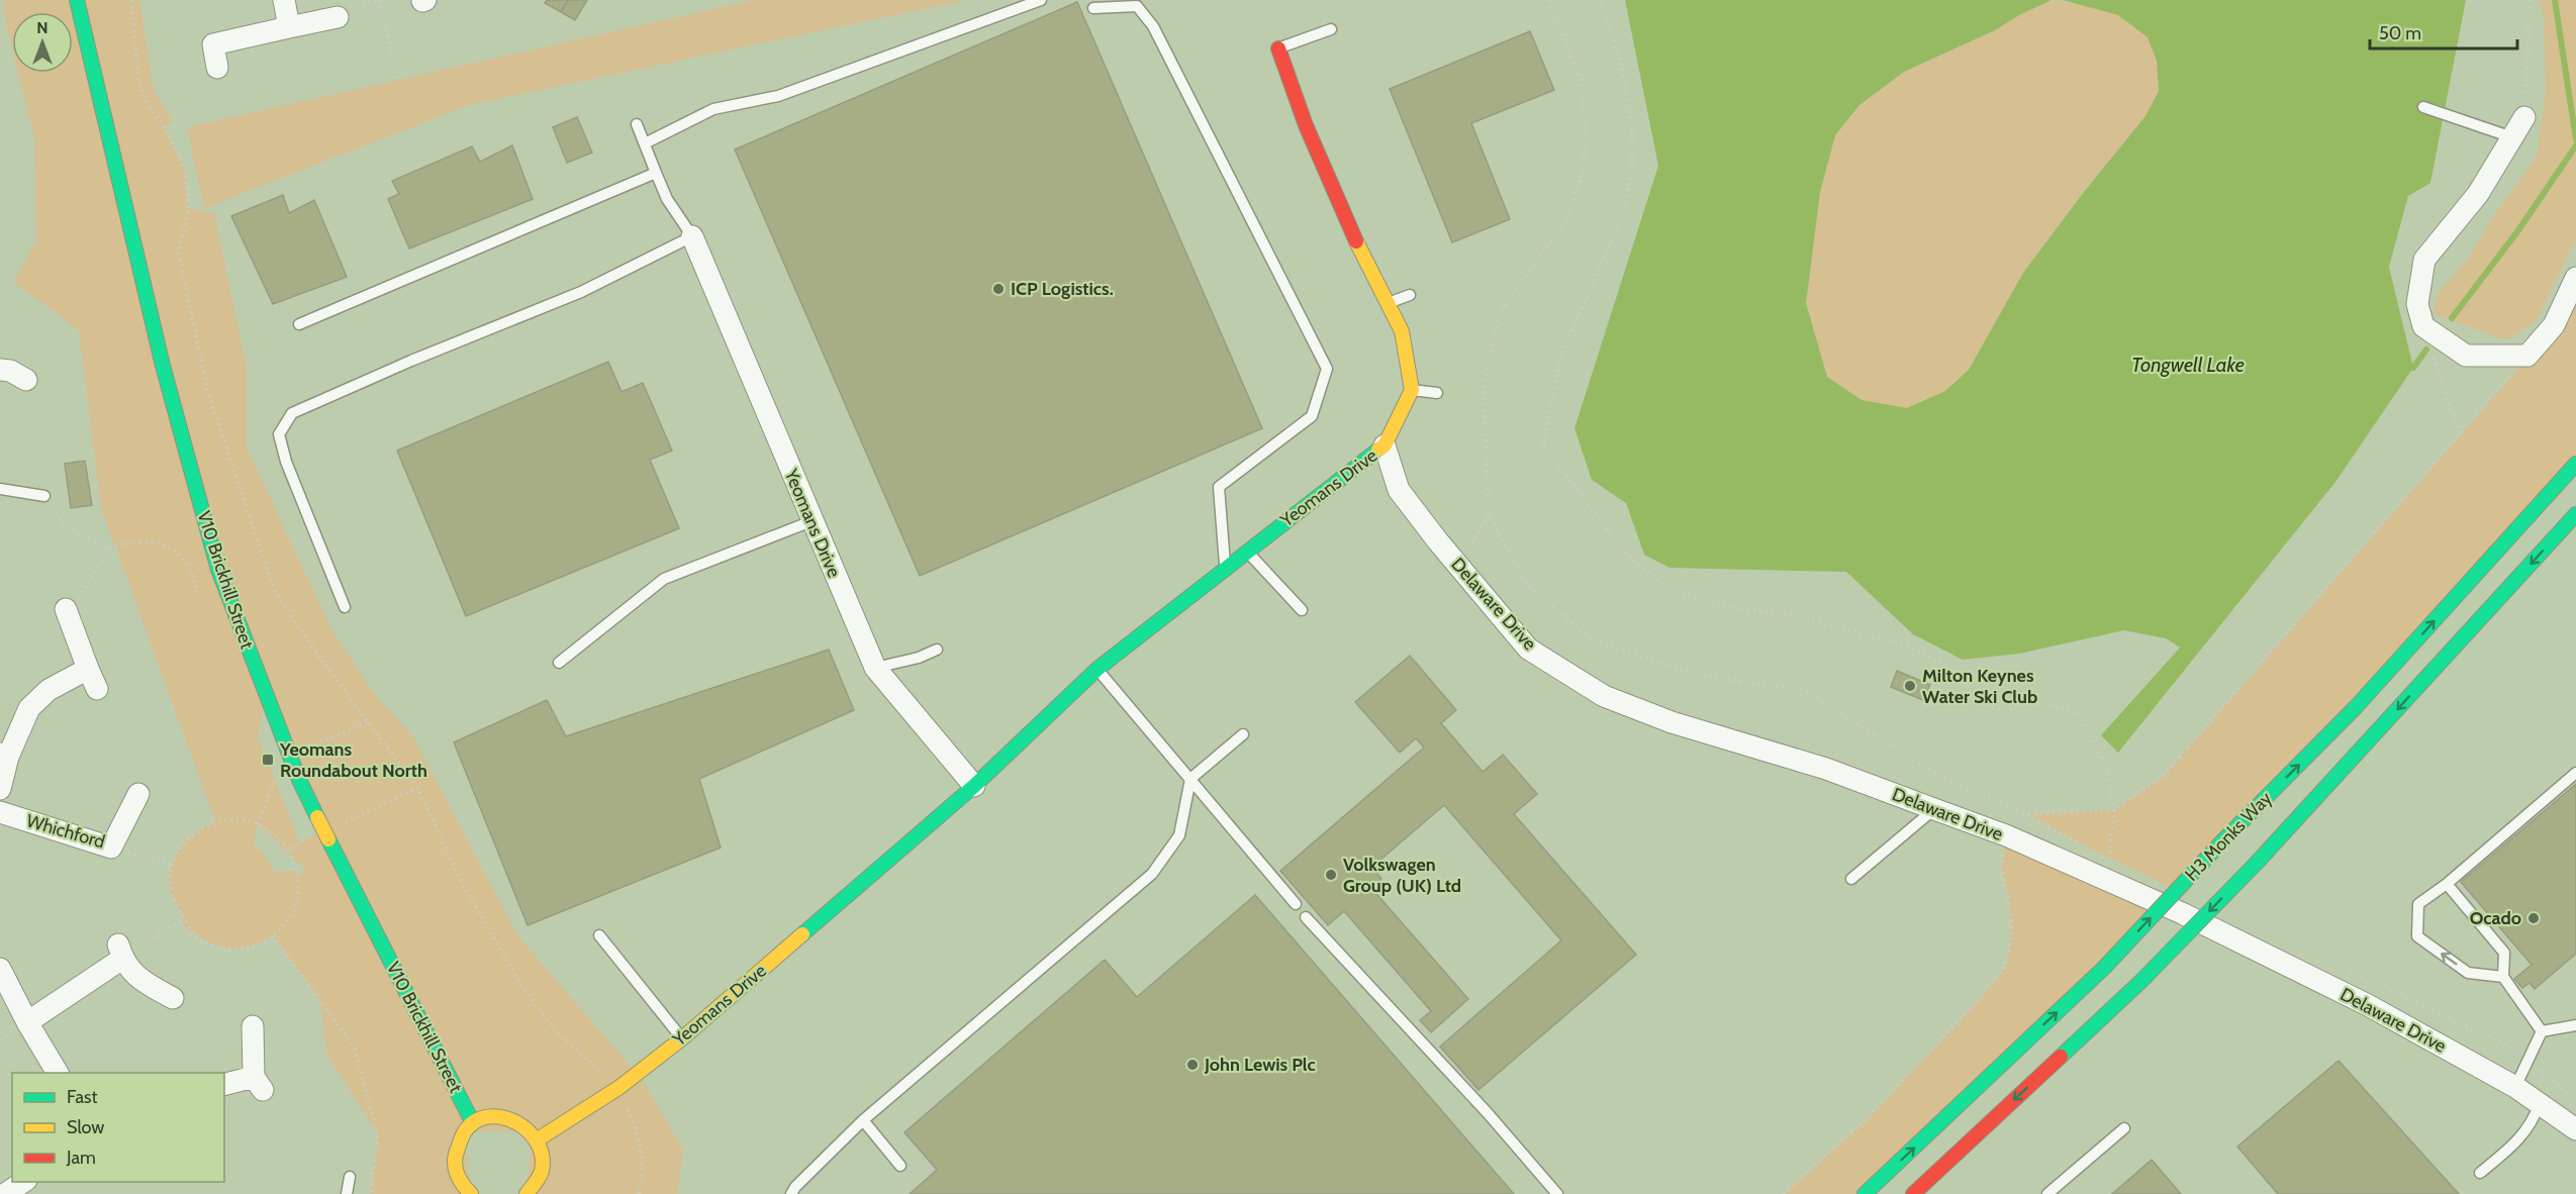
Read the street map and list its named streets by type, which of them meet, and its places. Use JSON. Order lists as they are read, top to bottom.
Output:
{
  "streets": {
    "street": [
      "Yeomans Drive",
      "V10 Brickhill Street",
      "Delaware Drive",
      "Whichford",
      "H3 Monks Way"
    ]
  },
  "crossings": [
    ["Yeomans Drive", "Delaware Drive"]
  ],
  "water": ["Tongwell Lake"],
  "places": {
    "other": [
      "ICP Logistics.",
      "Milton Keynes Water Ski Club",
      "Volkswagen Group (UK) Ltd",
      "Ocado",
      "John Lewis Plc"
    ],
    "transit": ["Yeomans Roundabout North"]
  },
  "legend": ["Fast", "Slow", "Jam"],
  "scale_bar": "50 m",
  "north": "top"
}
